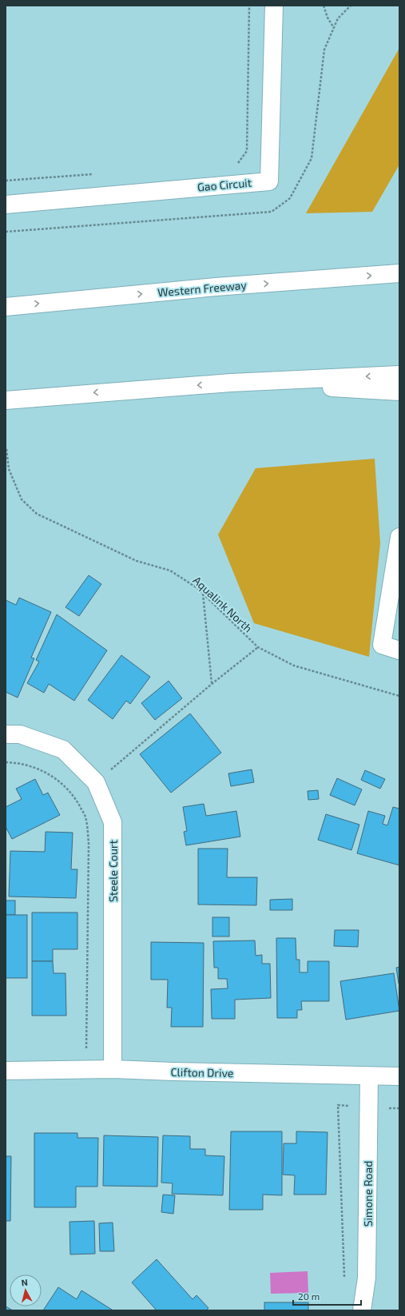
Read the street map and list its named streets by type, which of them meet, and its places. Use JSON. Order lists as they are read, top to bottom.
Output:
{
  "streets": {
    "main road": [
      "Gao Circuit",
      "Western Freeway",
      "Steele Court",
      "Clifton Drive",
      "Simone Road"
    ],
    "path": ["Aqualink North"]
  },
  "crossings": [
    ["Steele Court", "Clifton Drive"],
    ["Clifton Drive", "Simone Road"]
  ],
  "scale_bar": "20 m",
  "north": "top"
}
